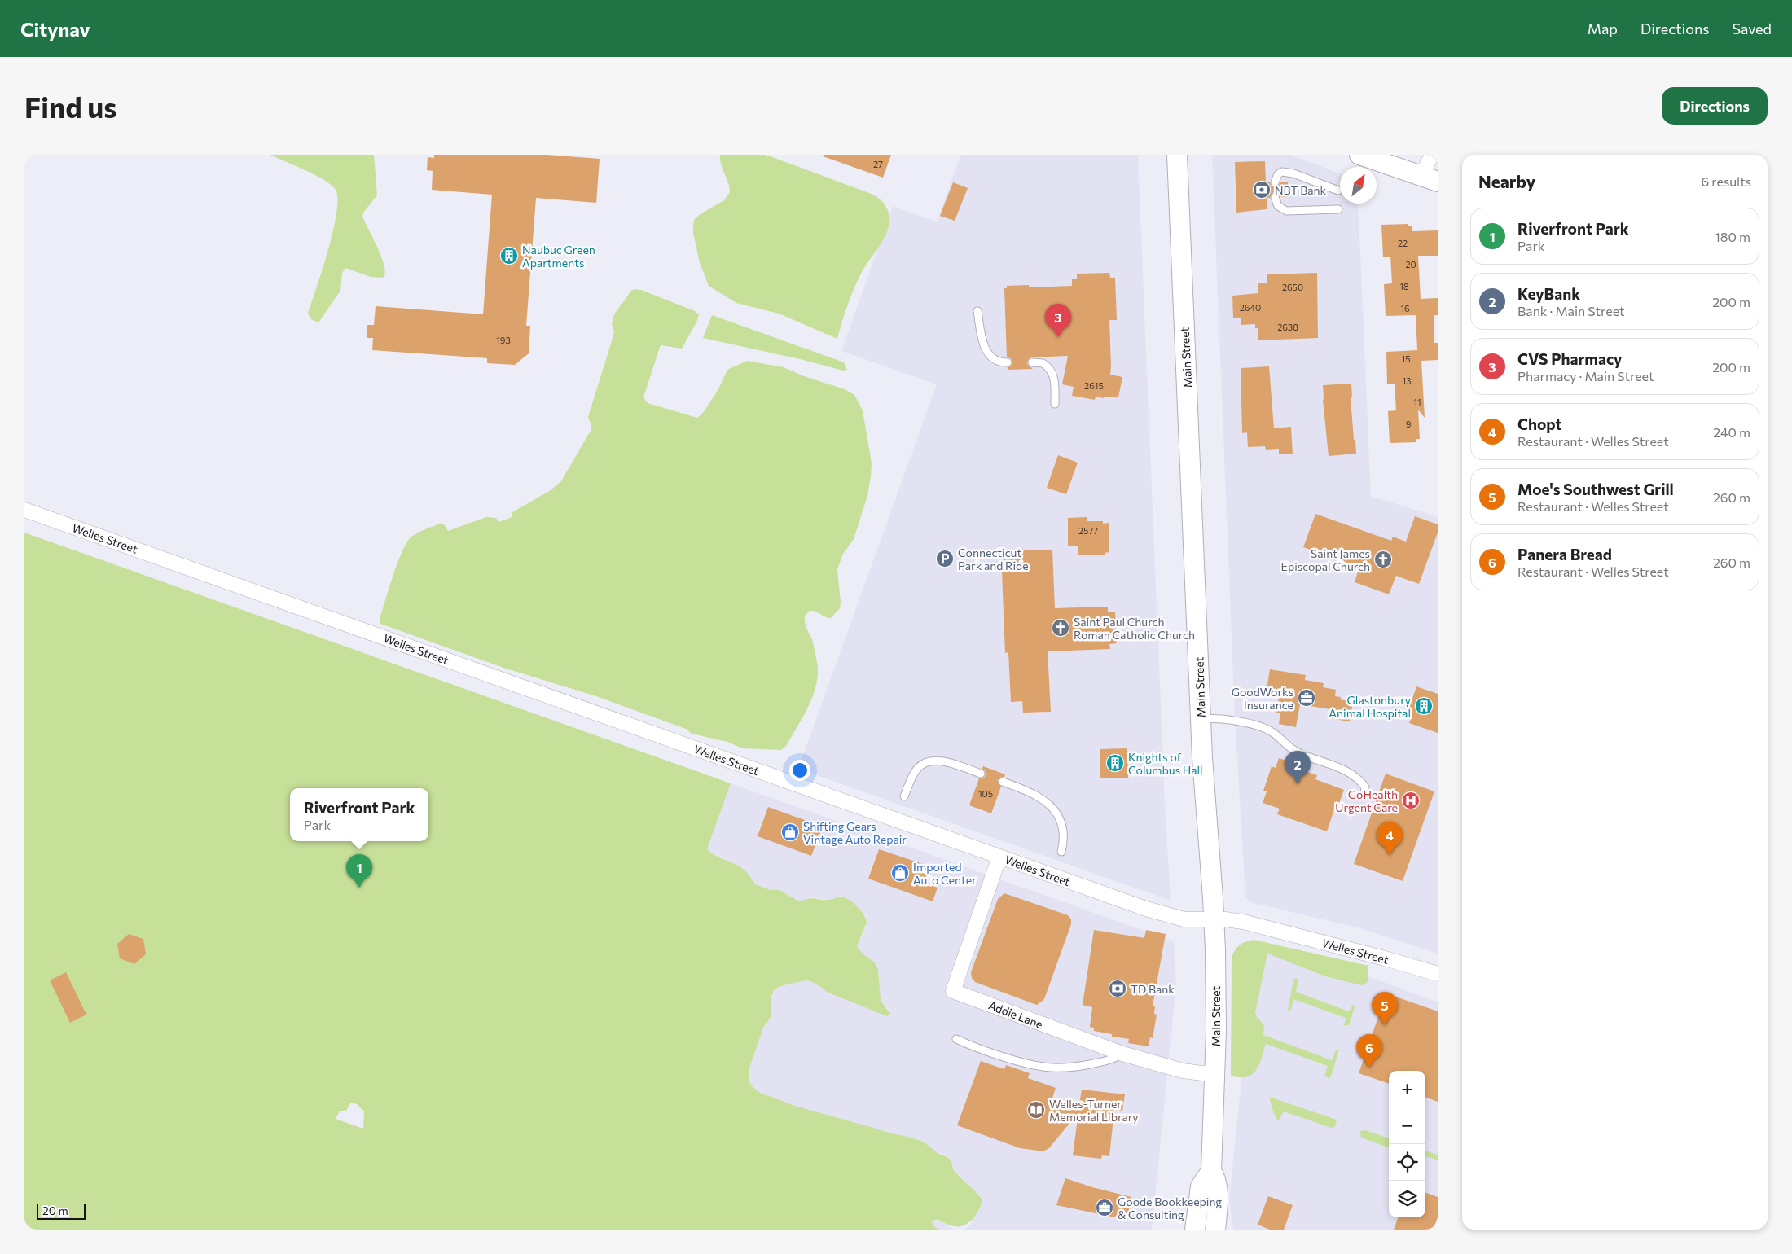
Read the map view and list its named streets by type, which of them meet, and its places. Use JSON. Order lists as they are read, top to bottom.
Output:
{
  "streets": {
    "main road": ["Main Street"],
    "street": ["Welles Street", "Addie Lane"]
  },
  "crossings": [
    ["Main Street", "Welles Street"],
    ["Main Street", "Addie Lane"],
    ["Welles Street", "Addie Lane"]
  ],
  "places": {
    "bank": ["NBT Bank", "TD Bank"],
    "building": ["Naubuc Green Apartments", "Glastonbury Animal Hospital", "Knights of Columbus Hall"],
    "parking": ["Connecticut Park and Ride"],
    "church": ["Saint James Episcopal Church", "Saint Paul Church Roman Catholic Church"],
    "office": ["GoodWorks Insurance", "Goode Bookkeeping & Consulting"],
    "hospital": ["GoHealth Urgent Care"],
    "shop": ["Shifting Gears Vintage Auto Repair", "Imported Auto Center"],
    "library": ["Welles-Turner Memorial Library"]
  },
  "house_numbers": [
    "27",
    "22",
    "20",
    "18",
    "2650",
    "2640",
    "16",
    "2638",
    "193",
    "15",
    "13",
    "2615",
    "11",
    "9",
    "2577",
    "105"
  ],
  "scale_bar": "20 m",
  "north": "top right",
  "page": {
    "header": "Citynav",
    "nav": ["Map", "Directions", "Saved"],
    "buttons": "Directions",
    "title": "Find us",
    "heading": ["Nearby", "6 results"],
    "list": [
      {
        "mark": "1",
        "name": "Riverfront Park",
        "note": "Park",
        "value": "180 m"
      },
      {
        "mark": "2",
        "name": "KeyBank",
        "note": "Bank · Main Street",
        "value": "200 m"
      },
      {
        "mark": "3",
        "name": "CVS Pharmacy",
        "note": "Pharmacy · Main Street",
        "value": "200 m"
      },
      {
        "mark": "4",
        "name": "Chopt",
        "note": "Restaurant · Welles Street",
        "value": "240 m"
      },
      {
        "mark": "5",
        "name": "Moe's Southwest Grill",
        "note": "Restaurant · Welles Street",
        "value": "260 m"
      },
      {
        "mark": "6",
        "name": "Panera Bread",
        "note": "Restaurant · Welles Street",
        "value": "260 m"
      }
    ],
    "pins": [
      "3",
      "2",
      "4",
      "1",
      "5",
      "6"
    ],
    "popup": ["Riverfront Park", "Park"],
    "map_buttons": ["+", "−"],
    "scale": "20 m"
  }
}
